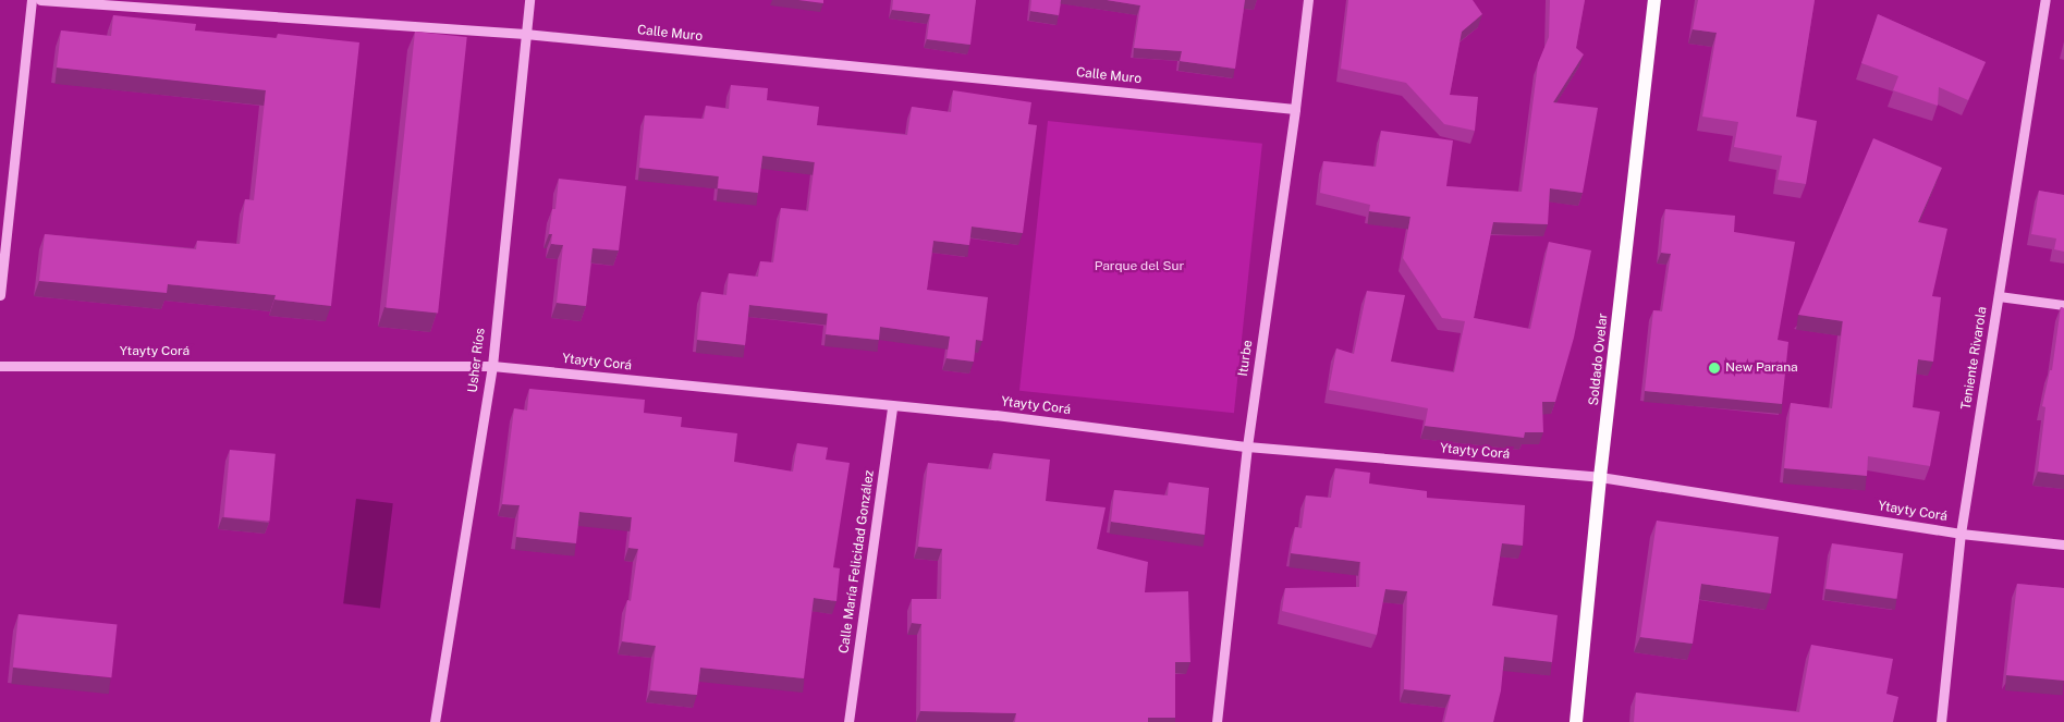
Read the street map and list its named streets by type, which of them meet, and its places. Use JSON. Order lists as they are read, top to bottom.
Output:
{
  "streets": {
    "main road": ["Soldado Ovelar"],
    "street": [
      "Calle Muro",
      "Ytayty Corá",
      "Iturbe",
      "Teniente Rivarola",
      "Usher Ríos",
      "Calle María Felicidad González"
    ]
  },
  "crossings": [
    ["Calle Muro", "Iturbe"],
    ["Calle Muro", "Usher Ríos"],
    ["Ytayty Corá", "Iturbe"],
    ["Ytayty Corá", "Teniente Rivarola"],
    ["Ytayty Corá", "Soldado Ovelar"],
    ["Ytayty Corá", "Usher Ríos"],
    ["Ytayty Corá", "Calle María Felicidad González"]
  ],
  "parks": ["Parque del Sur"],
  "places": ["New Parana"]
}
